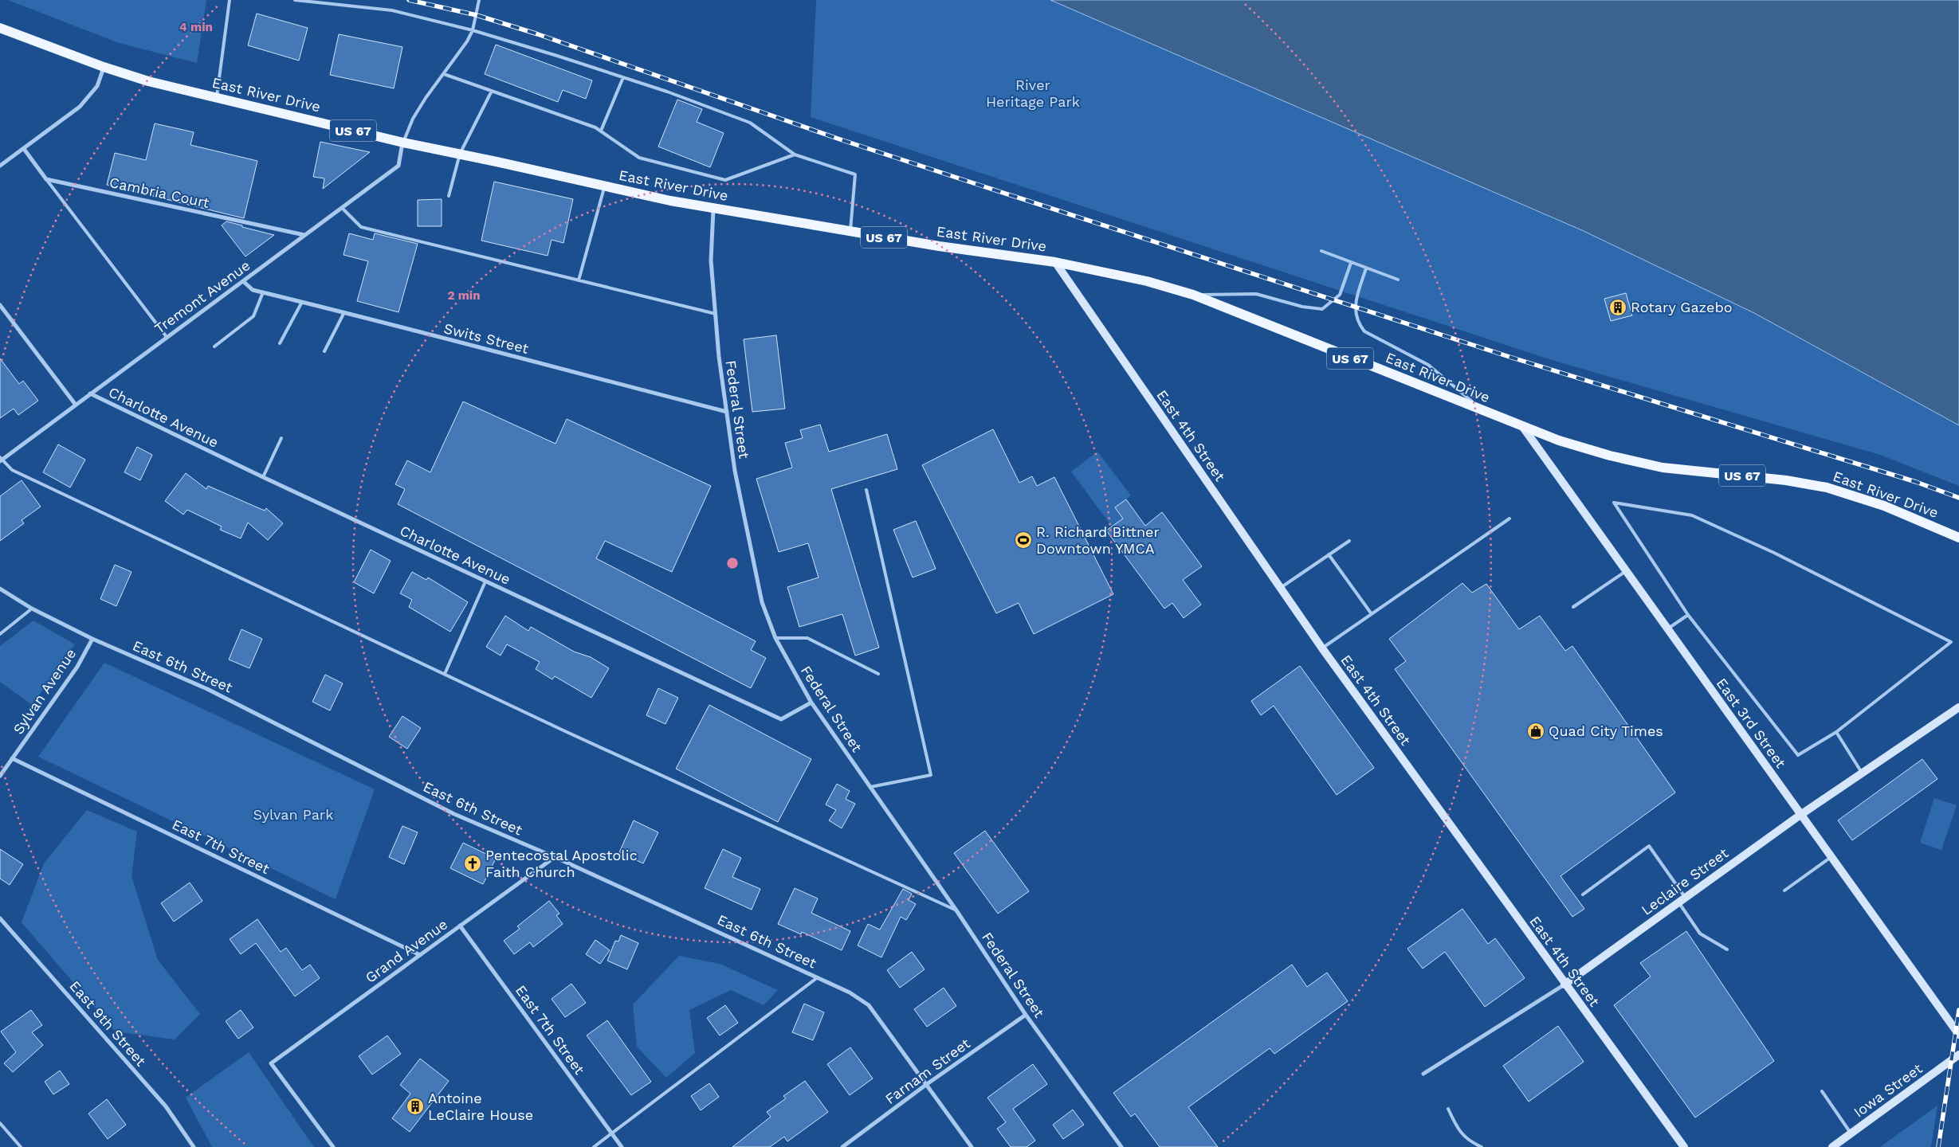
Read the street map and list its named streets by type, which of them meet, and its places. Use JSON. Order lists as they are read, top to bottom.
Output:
{
  "streets": {
    "main road": ["East River Drive", "US 67"],
    "street": [
      "Cambria Court",
      "Tremont Avenue",
      "Swits Street",
      "Federal Street",
      "Charlotte Avenue",
      "East 4th Street",
      "East 6th Street",
      "Sylvan Avenue",
      "East 3rd Street",
      "East 7th Street",
      "Leclaire Street",
      "Grand Avenue",
      "East 9th Street",
      "Farnam Street",
      "Iowa Street"
    ]
  },
  "crossings": [
    ["East River Drive", "Tremont Avenue"],
    ["East River Drive", "Federal Street"],
    ["East River Drive", "East 4th Street"],
    ["East River Drive", "East 3rd Street"],
    ["Cambria Court", "Tremont Avenue"],
    ["Tremont Avenue", "Swits Street"],
    ["Tremont Avenue", "Charlotte Avenue"],
    ["Swits Street", "Federal Street"],
    ["Federal Street", "Charlotte Avenue"],
    ["Federal Street", "Farnam Street"],
    ["East 4th Street", "Leclaire Street"],
    ["East 6th Street", "Sylvan Avenue"],
    ["East 6th Street", "Grand Avenue"],
    ["East 6th Street", "Farnam Street"],
    ["Sylvan Avenue", "East 7th Street"],
    ["East 3rd Street", "Leclaire Street"],
    ["East 7th Street", "Grand Avenue"]
  ],
  "parks": ["River Heritage Park", "Sylvan Park"],
  "places": {
    "building": ["Rotary Gazebo", "Antoine LeClaire House"],
    "sports": ["R. Richard Bittner Downtown YMCA"],
    "shop": ["Quad City Times"],
    "church": ["Pentecostal Apostolic Faith Church"]
  },
  "rings": ["4 min", "2 min"]
}
